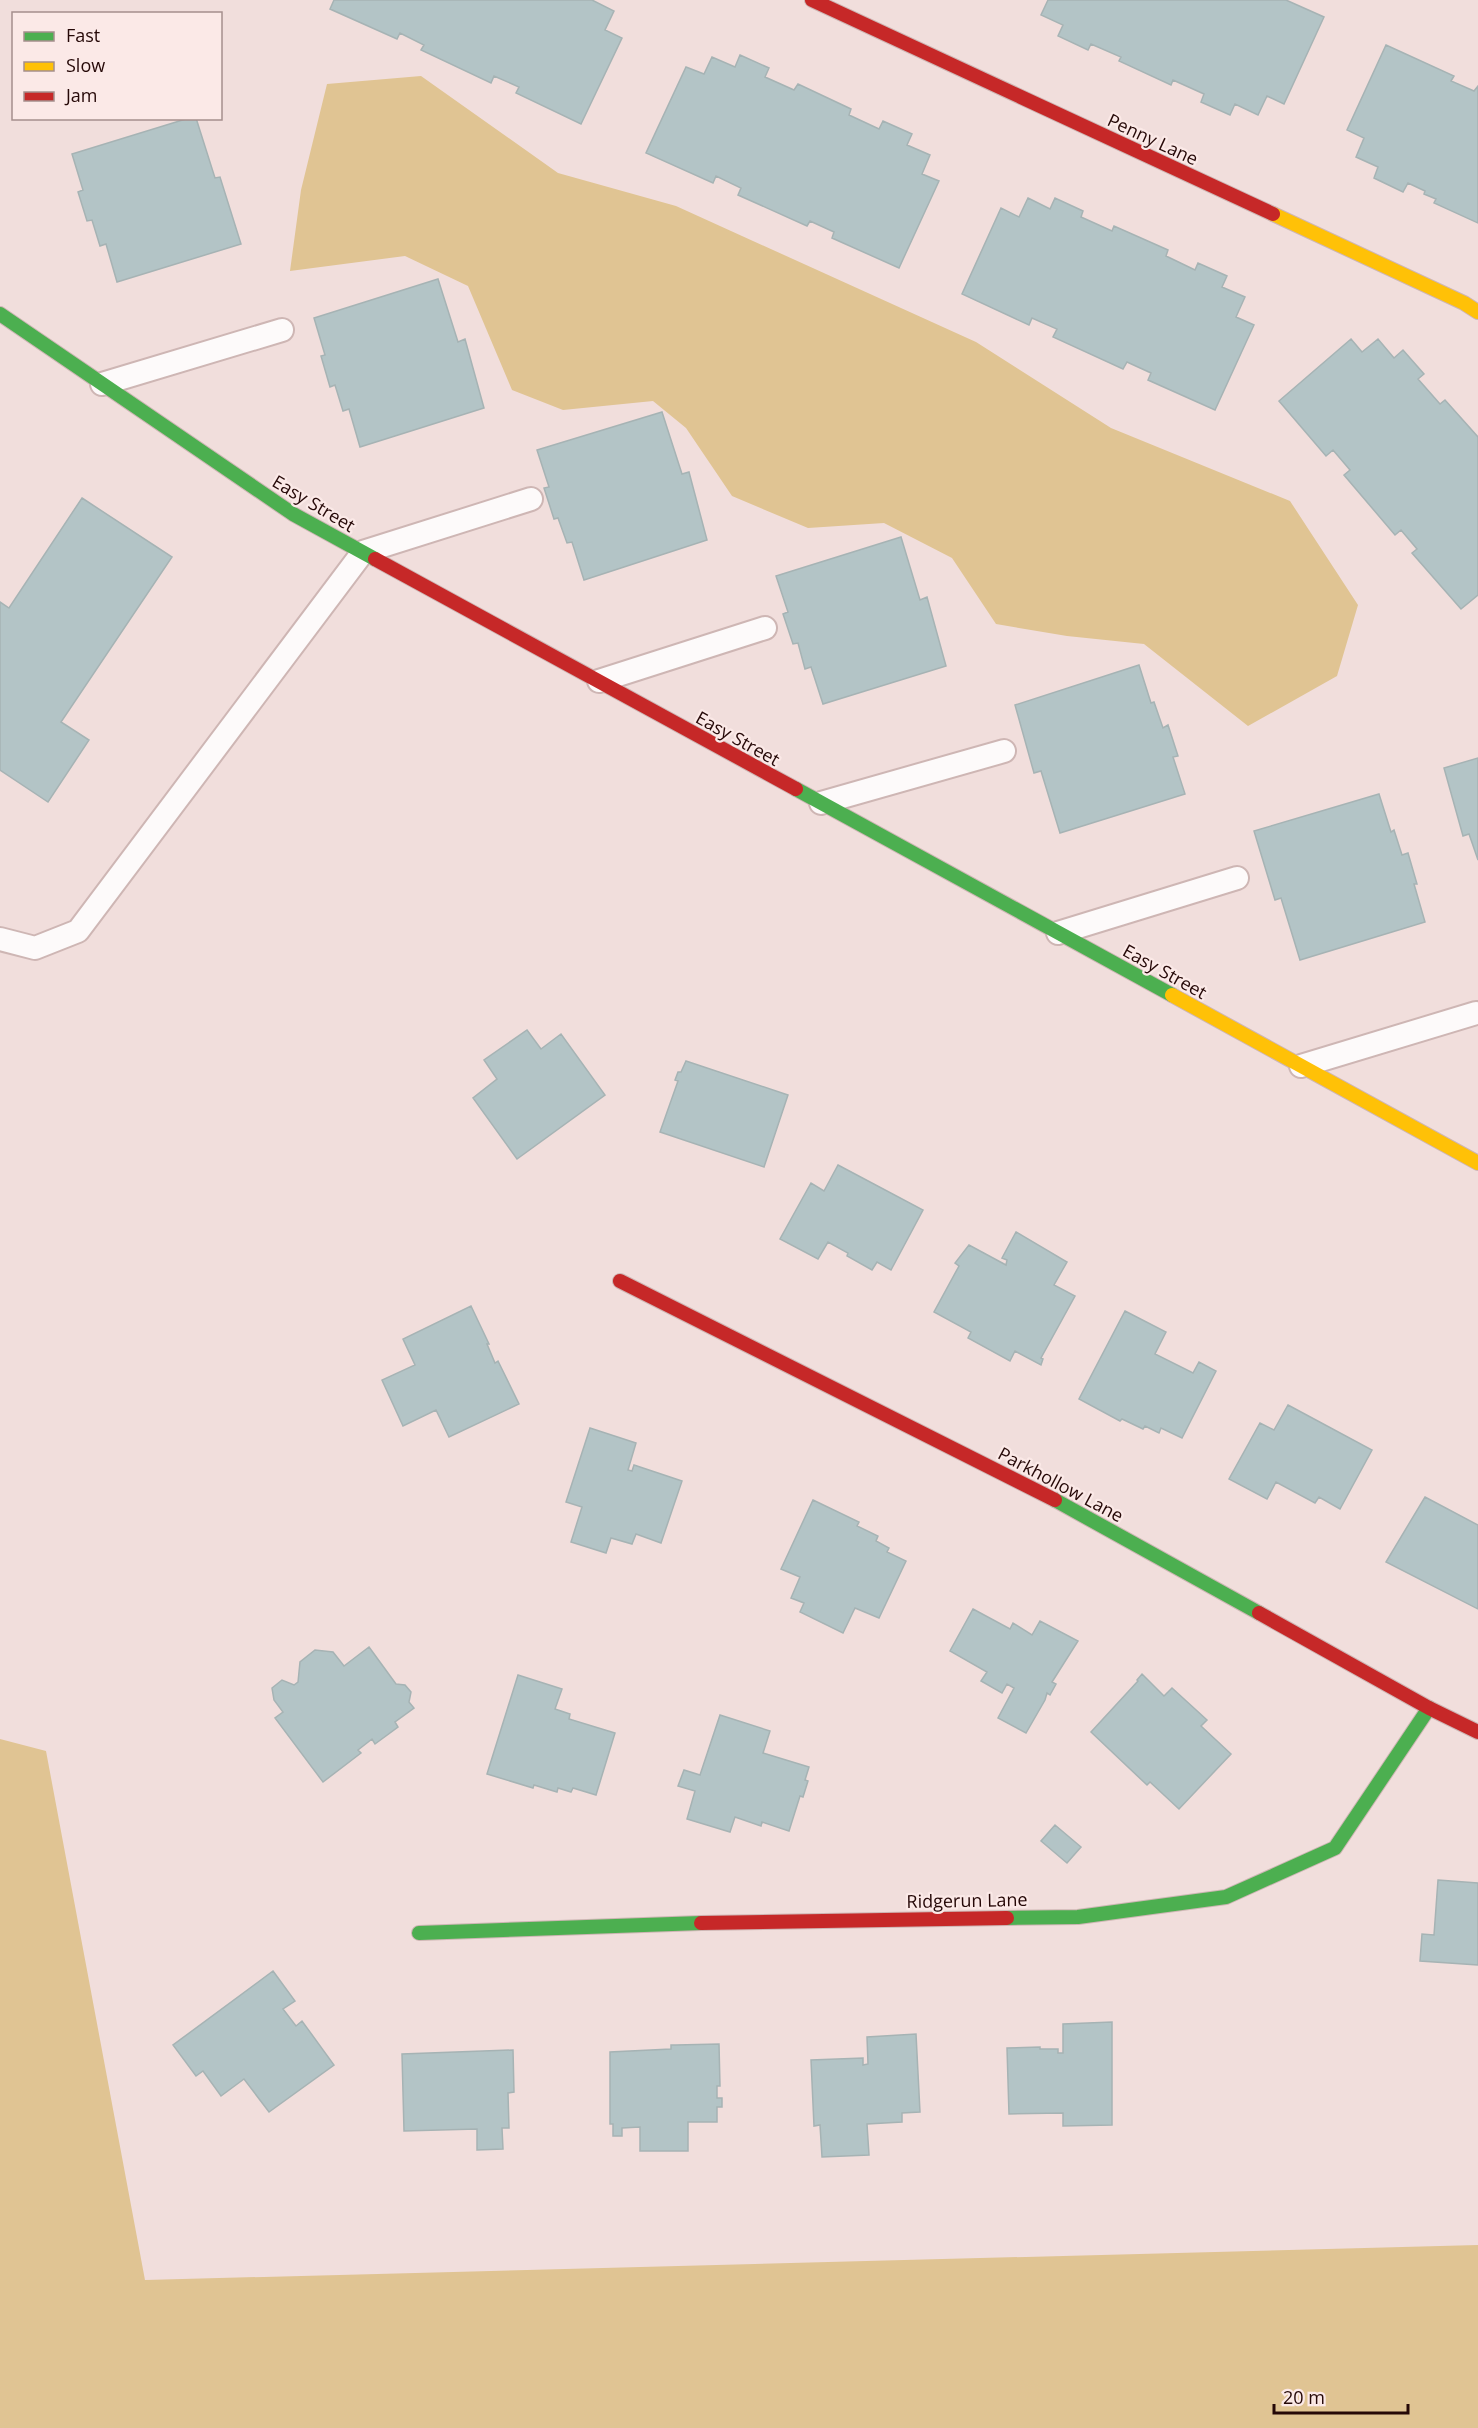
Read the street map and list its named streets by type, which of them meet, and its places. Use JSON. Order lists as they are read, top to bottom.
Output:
{
  "streets": {
    "street": [
      "Penny Lane",
      "Easy Street",
      "Parkhollow Lane",
      "Ridgerun Lane"
    ]
  },
  "crossings": [
    ["Parkhollow Lane", "Ridgerun Lane"]
  ],
  "legend": ["Fast", "Slow", "Jam"],
  "scale_bar": "20 m"
}
